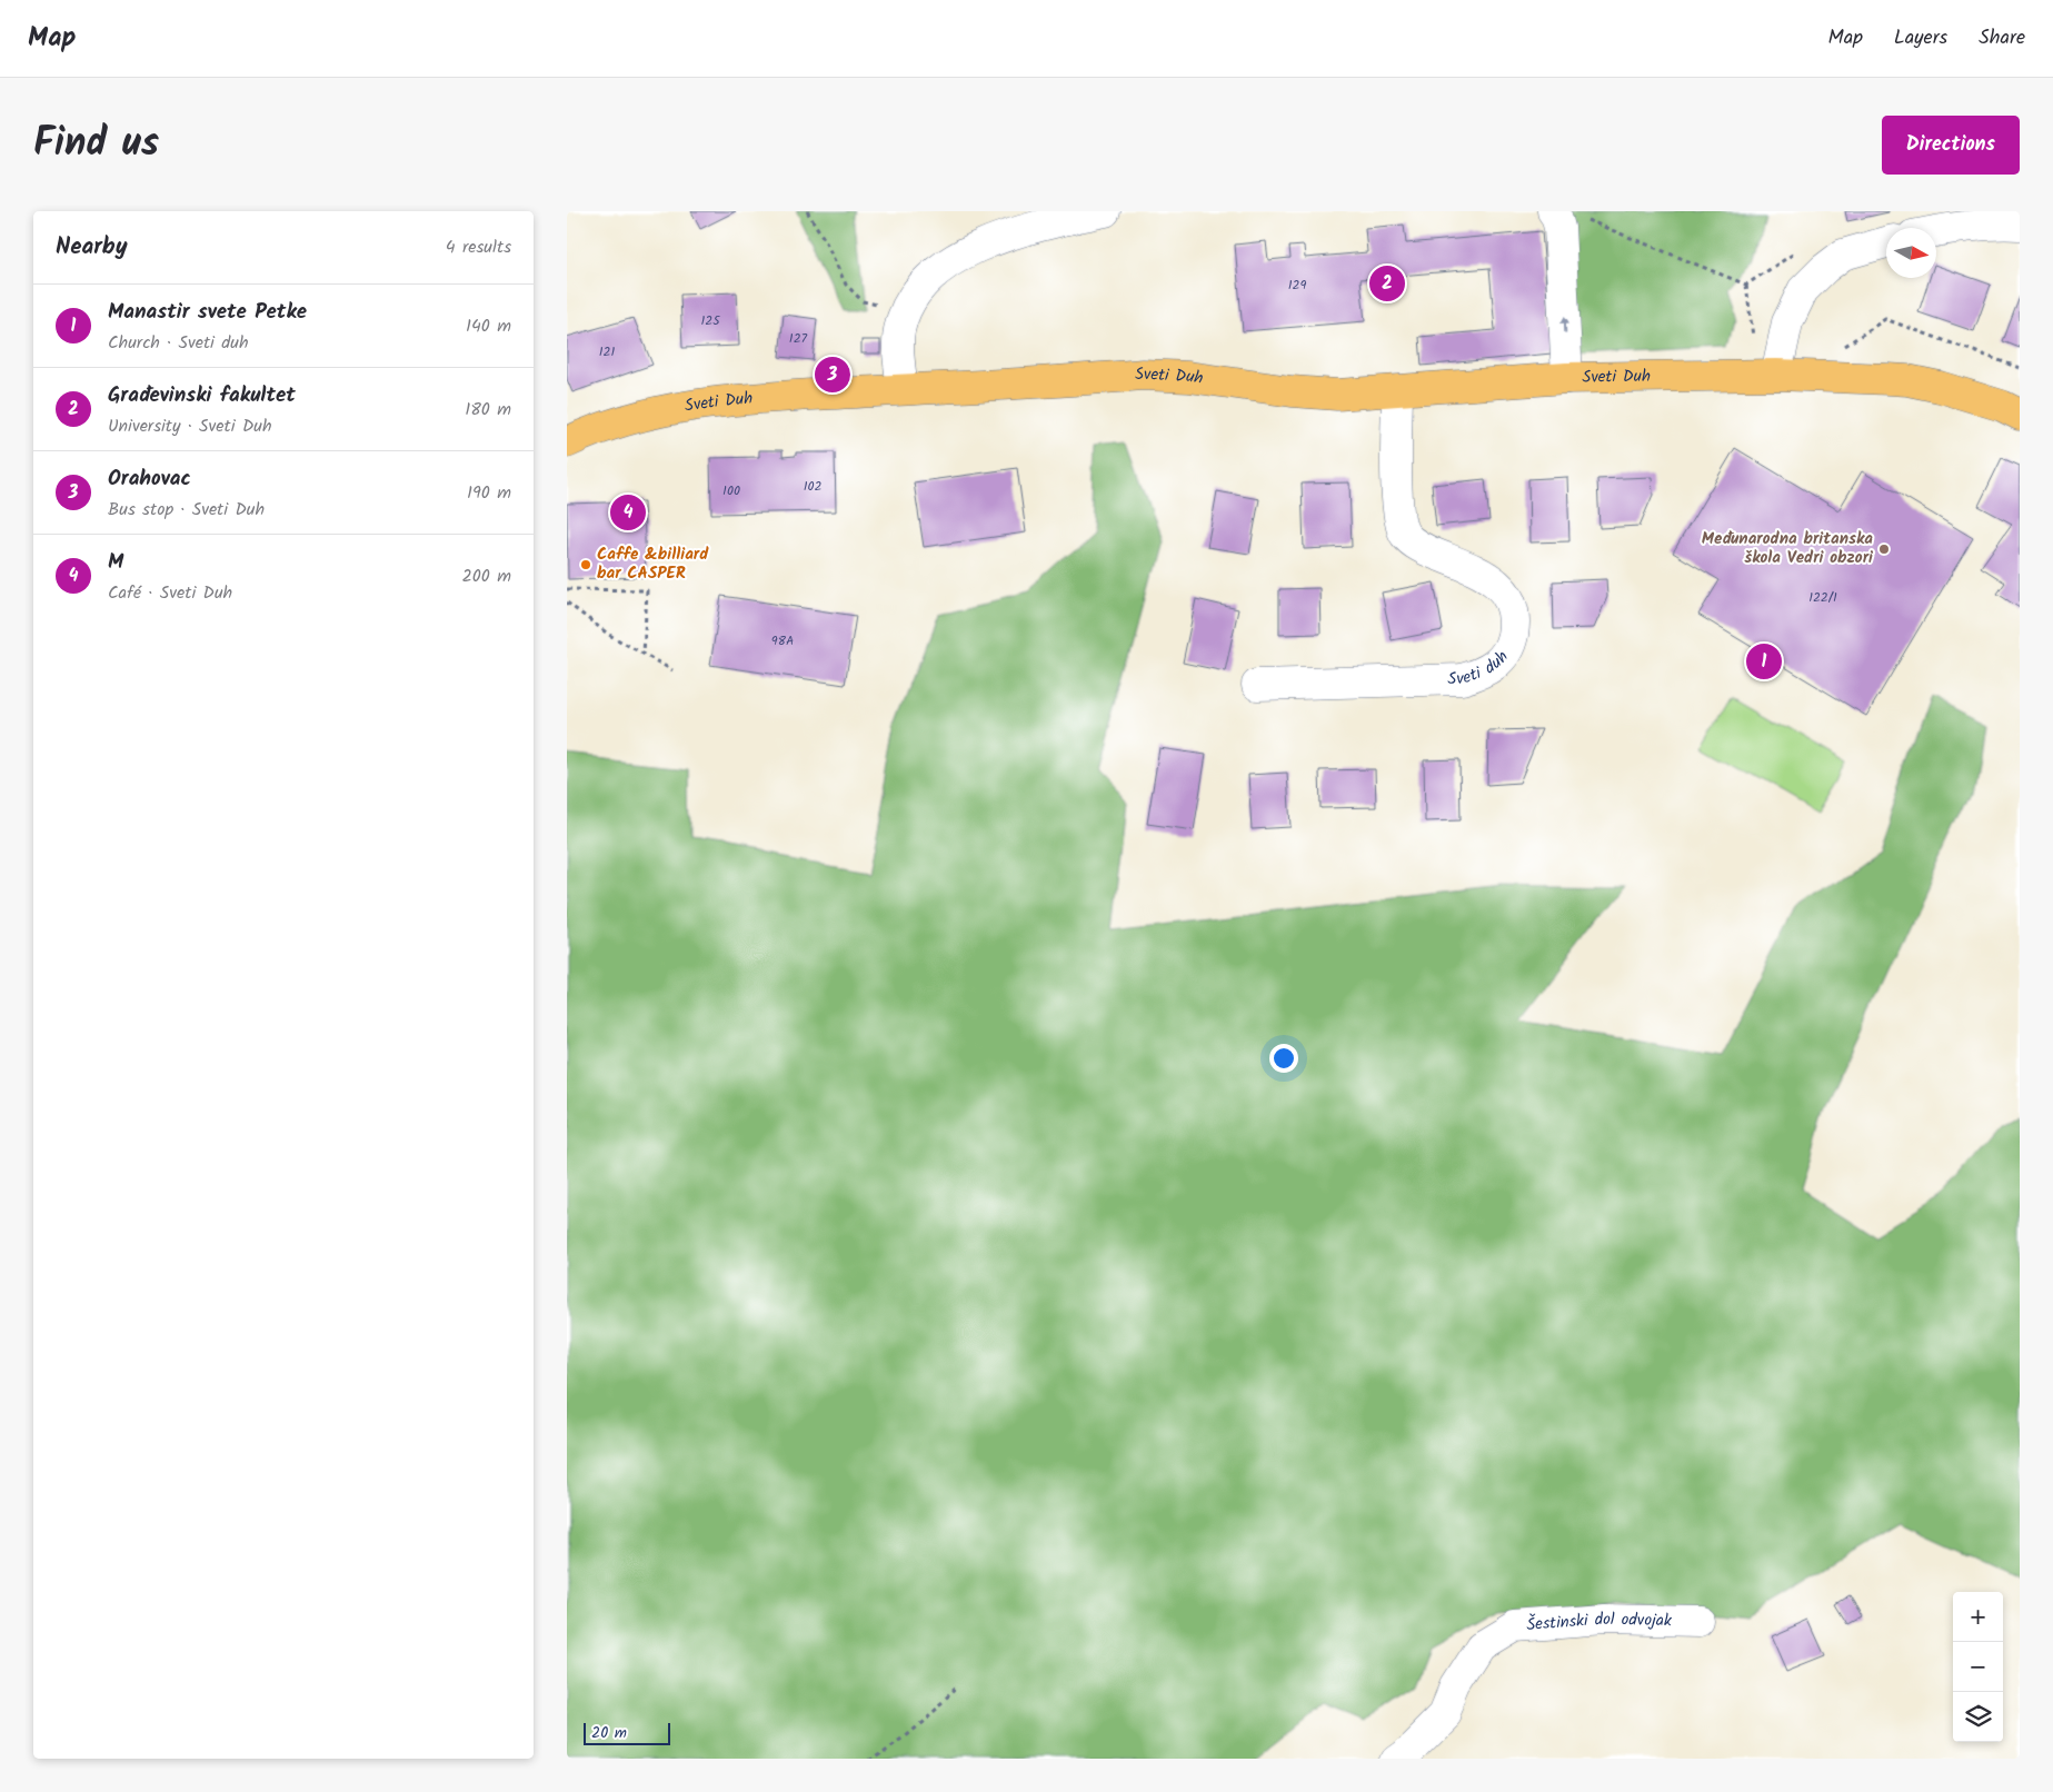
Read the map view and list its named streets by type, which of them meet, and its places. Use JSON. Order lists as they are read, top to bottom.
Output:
{
  "streets": {
    "main road": ["Sveti Duh"],
    "street": ["Sveti duh", "Šestinski dol odvojak"]
  },
  "crossings": [
    ["Sveti Duh", "Sveti duh"]
  ],
  "places": ["Međunarodna britanska škola Vedri obzori", "Caffe &billiard bar CASPER"],
  "house_numbers": [
    "129",
    "125",
    "127",
    "121",
    "102",
    "100",
    "122/1",
    "98A"
  ],
  "scale_bar": "20 m",
  "north": "right",
  "page": {
    "header": "Map",
    "nav": ["Map", "Layers", "Share"],
    "title": "Find us",
    "buttons": "Directions",
    "heading": ["Nearby", "4 results"],
    "pins": [
      "2",
      "3",
      "4",
      "1"
    ],
    "list": [
      {
        "mark": "1",
        "name": "Manastir svete Petke",
        "note": "Church · Sveti duh",
        "value": "140 m"
      },
      {
        "mark": "2",
        "name": "Građevinski fakultet",
        "note": "University · Sveti Duh",
        "value": "180 m"
      },
      {
        "mark": "3",
        "name": "Orahovac",
        "note": "Bus stop · Sveti Duh",
        "value": "190 m"
      },
      {
        "mark": "4",
        "name": "M",
        "note": "Café · Sveti Duh",
        "value": "200 m"
      }
    ],
    "map_buttons": ["+", "−"],
    "scale": "20 m"
  }
}
